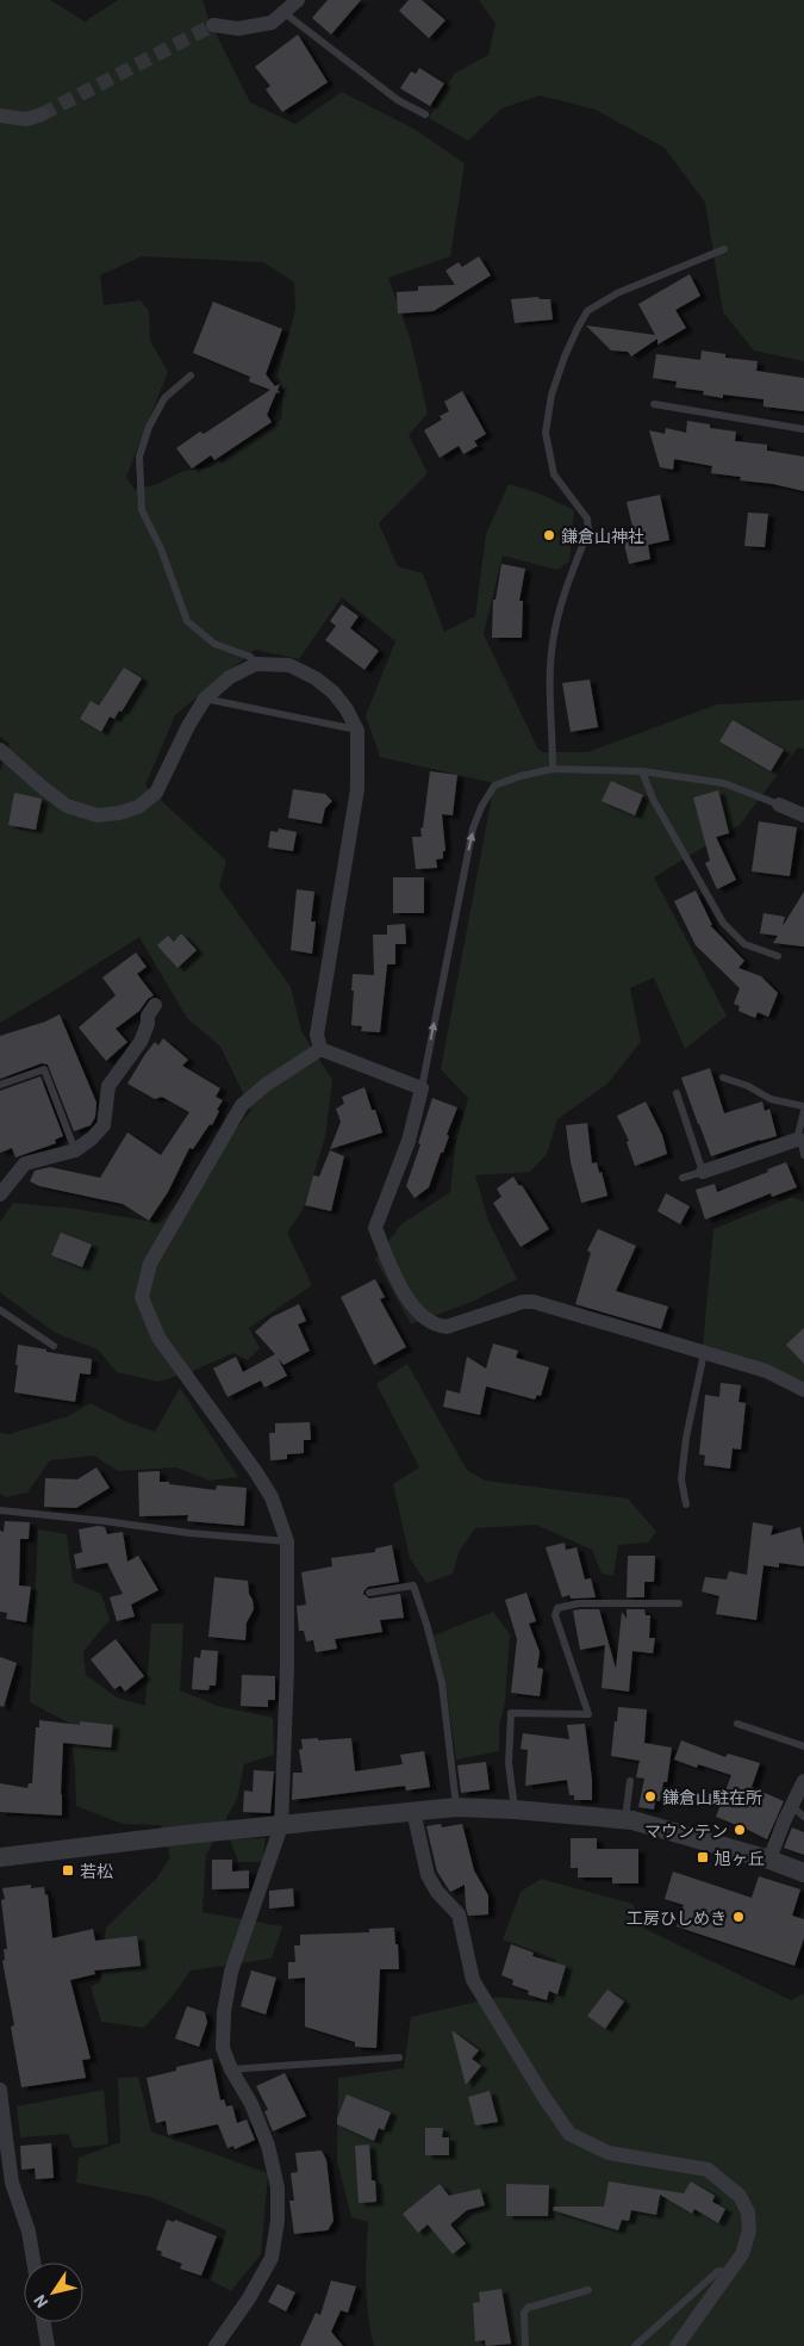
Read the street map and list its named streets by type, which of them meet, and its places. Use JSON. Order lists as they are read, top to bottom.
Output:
{
  "places": {
    "other": [
      "鎌倉山神社",
      "鎌倉山駐在所",
      "マウンテン",
      "工房ひしめき"
    ],
    "transit": ["旭ヶ丘", "若松"]
  },
  "north": "bottom left"
}
